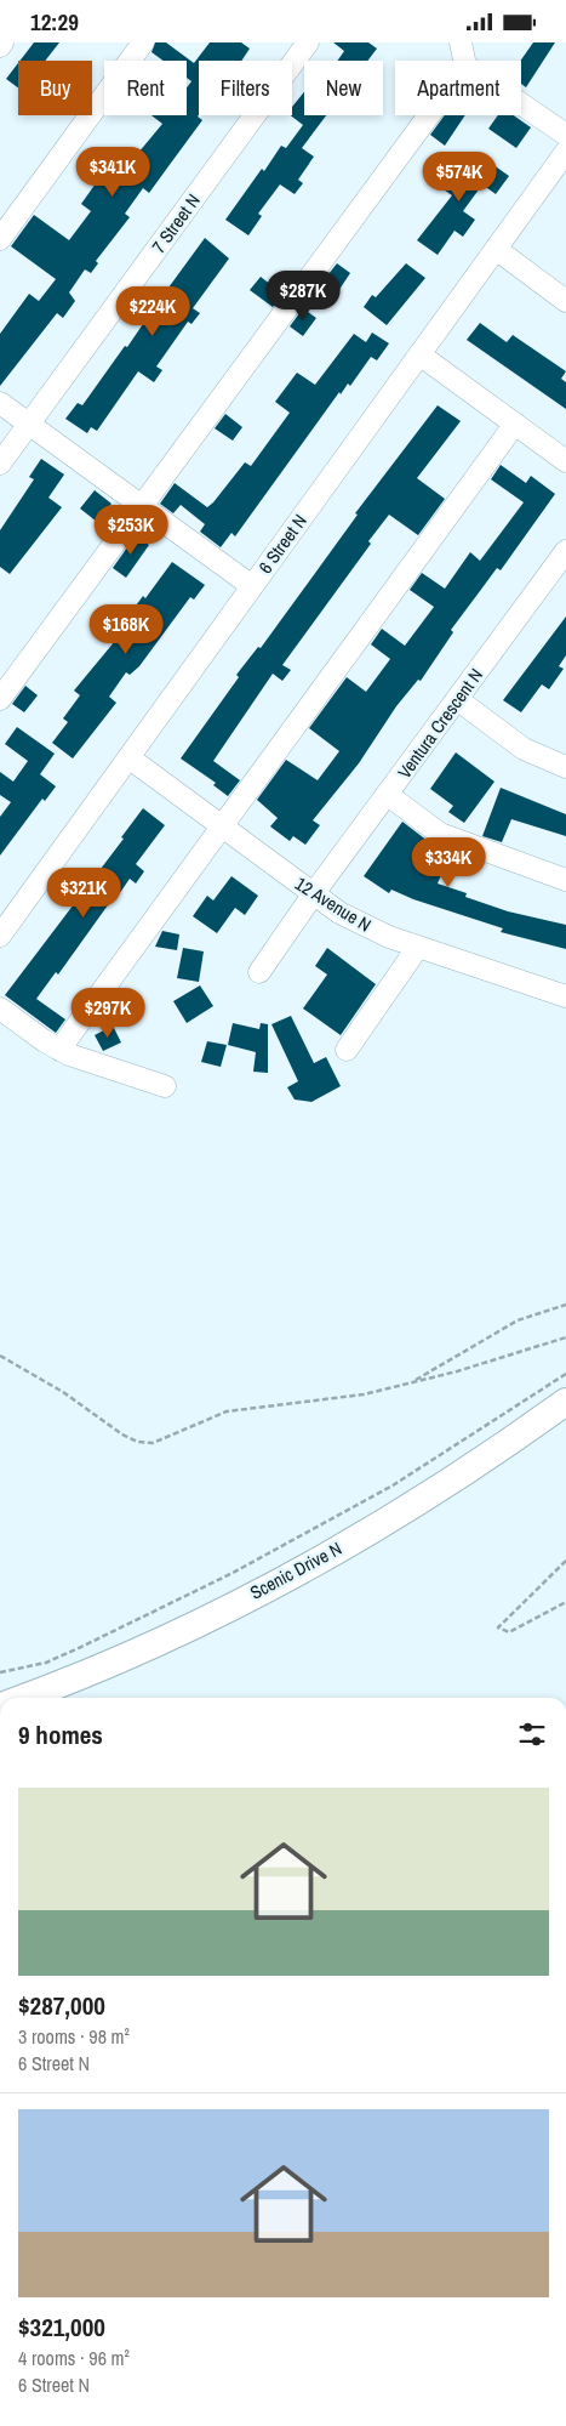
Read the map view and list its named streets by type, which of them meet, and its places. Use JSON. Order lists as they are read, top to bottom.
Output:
{
  "streets": {
    "main road": ["Scenic Drive N"],
    "street": [
      "7 Street N",
      "6 Street N",
      "Ventura Crescent N",
      "12 Avenue N"
    ]
  },
  "crossings": [
    ["6 Street N", "12 Avenue N"],
    ["Ventura Crescent N", "12 Avenue N"]
  ],
  "page": {
    "status": "12:29",
    "chip": [
      "Buy",
      "Rent",
      "Filters",
      "New",
      "Apartment"
    ],
    "price": [
      "$341K",
      "$574K",
      "$287K",
      "$224K",
      "$253K",
      "$168K",
      "$334K",
      "$321K",
      "$297K"
    ],
    "heading": "9 homes",
    "list": [
      {
        "name": "$287,000",
        "note": "3 rooms · 98 m² · 6 Street N"
      },
      {
        "name": "$321,000",
        "note": "4 rooms · 96 m² · 6 Street N"
      }
    ]
  }
}
